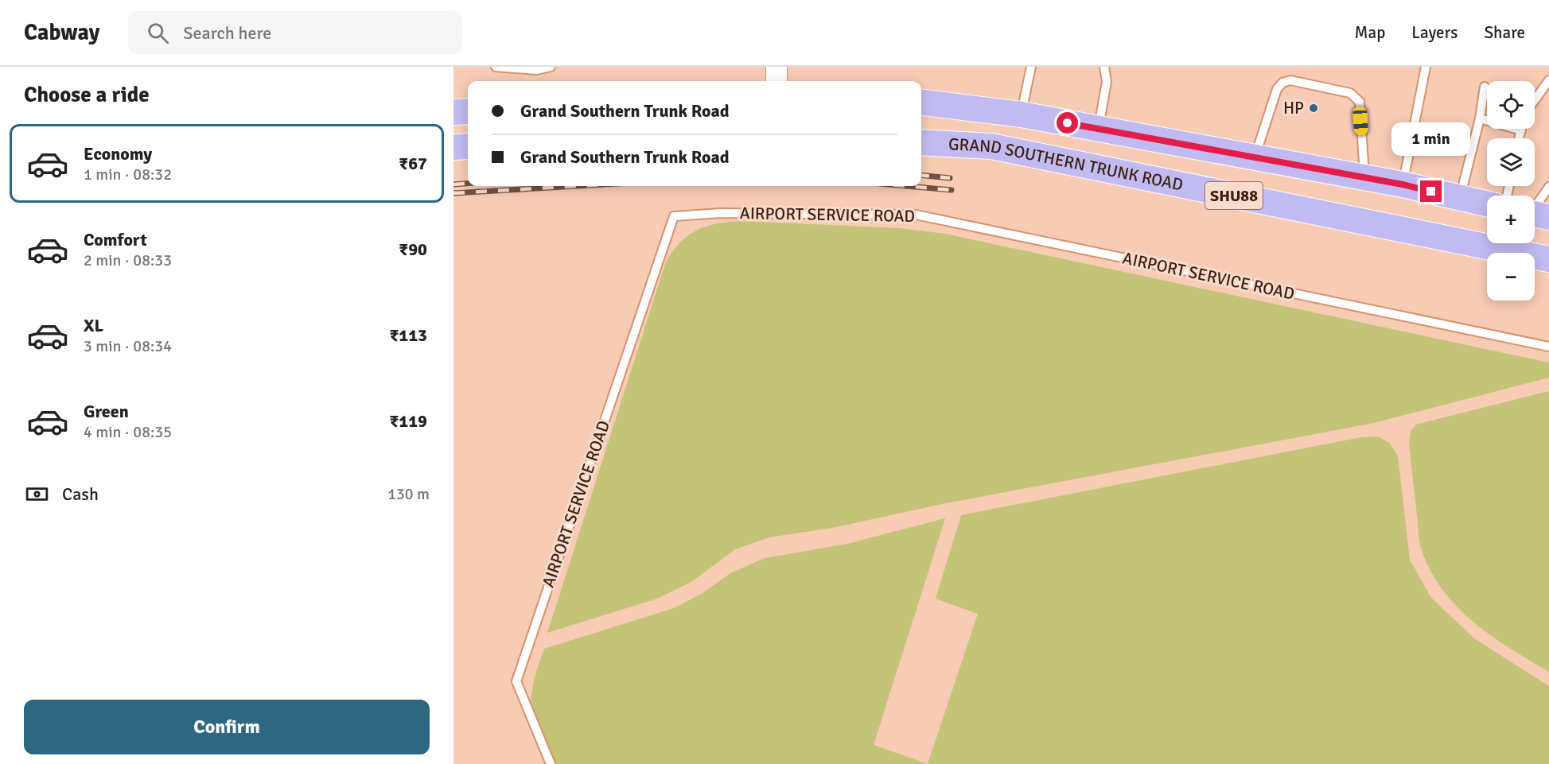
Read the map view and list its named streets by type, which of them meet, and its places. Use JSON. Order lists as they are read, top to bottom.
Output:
{
  "streets": {
    "main road": ["GRAND SOUTHERN TRUNK ROAD", "SHU88"],
    "lane": ["AIRPORT SERVICE ROAD"]
  },
  "places": ["HP"],
  "page": {
    "header": "Cabway",
    "search": "Search here",
    "nav": ["Map", "Layers", "Share"],
    "heading": "Choose a ride",
    "map_buttons": ["+", "−"],
    "banner": ["Grand Southern Trunk Road", "Grand Southern Trunk Road"],
    "bubble": "1 min",
    "list": [
      {
        "name": "Economy",
        "note": "1 min · 08:32",
        "value": "₹67"
      },
      {
        "name": "Comfort",
        "note": "2 min · 08:33",
        "value": "₹90"
      },
      {
        "name": "XL",
        "note": "3 min · 08:34",
        "value": "₹113"
      },
      {
        "name": "Green",
        "note": "4 min · 08:35",
        "value": "₹119"
      }
    ],
    "pay": ["Cash", "130 m"],
    "buttons": "Confirm"
  }
}
